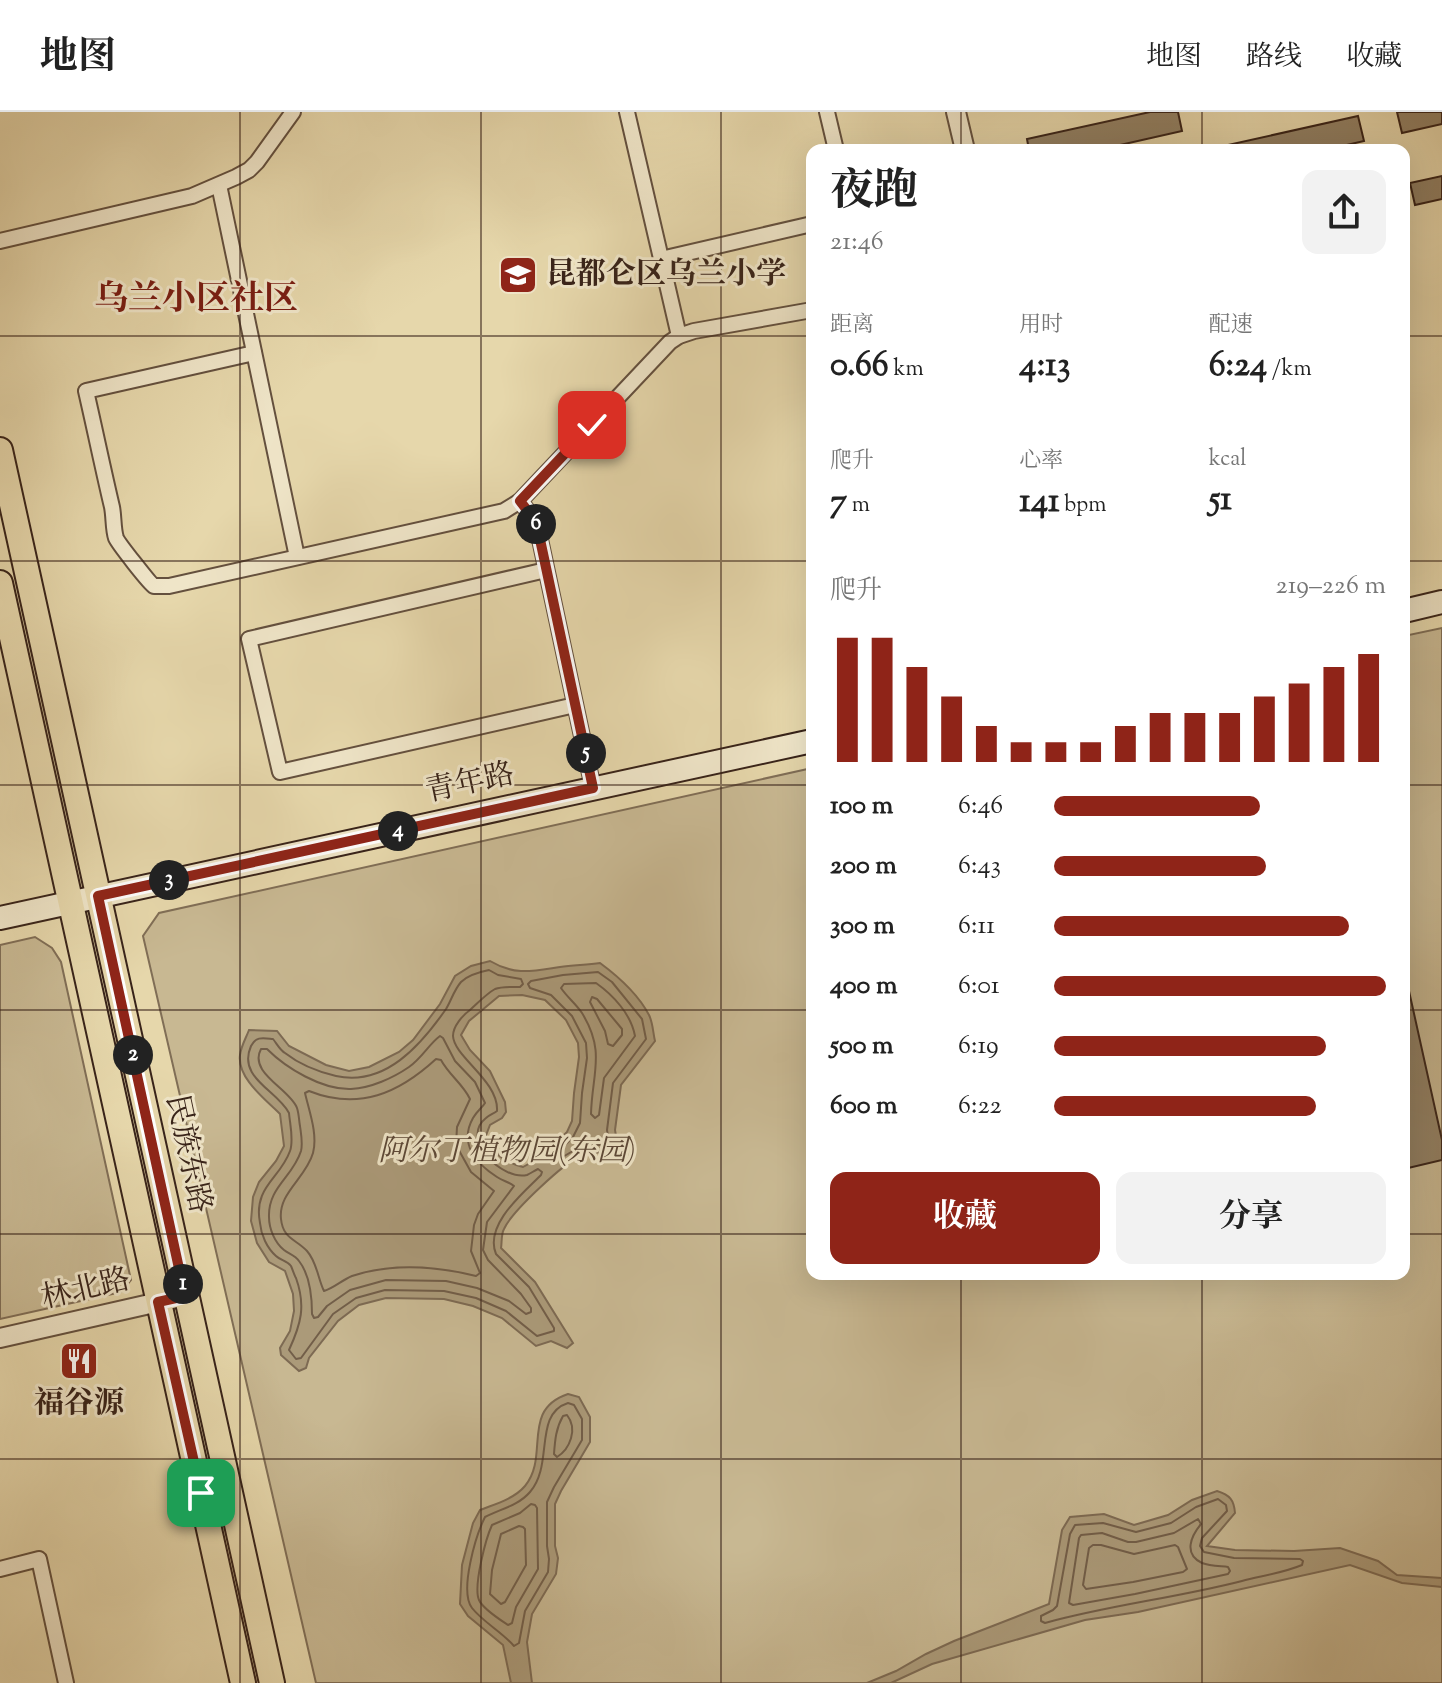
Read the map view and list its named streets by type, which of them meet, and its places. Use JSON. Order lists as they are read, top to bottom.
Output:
{
  "streets": {
    "main road": ["青年路", "民族东路"],
    "street": ["林北路"]
  },
  "crossings": [
    ["青年路", "民族东路"],
    ["民族东路", "林北路"]
  ],
  "districts": ["乌兰小区社区"],
  "parks": ["阿尔丁植物园(东园)"],
  "places": {
    "school or university": ["昆都仑区乌兰小学"],
    "restaurant": ["福谷源"]
  },
  "page": {
    "header": "地图",
    "nav": ["地图", "路线", "收藏"],
    "heading": ["夜跑", "21:46"],
    "stats": [
      ["距离", "0.66 km"],
      ["用时", "4:13"],
      ["配速", "6:24 /km"],
      ["爬升", "7 m"],
      ["心率", "141 bpm"],
      ["kcal", "51"]
    ],
    "pins": [
      "6",
      "5",
      "4",
      "3",
      "2",
      "1"
    ],
    "chart": ["爬升", "219–226 m"],
    "list": [
      {
        "name": "100 m",
        "note": "6:46"
      },
      {
        "name": "200 m",
        "note": "6:43"
      },
      {
        "name": "300 m",
        "note": "6:11"
      },
      {
        "name": "400 m",
        "note": "6:01"
      },
      {
        "name": "500 m",
        "note": "6:19"
      },
      {
        "name": "600 m",
        "note": "6:22"
      }
    ],
    "buttons": ["收藏", "分享"]
  }
}
